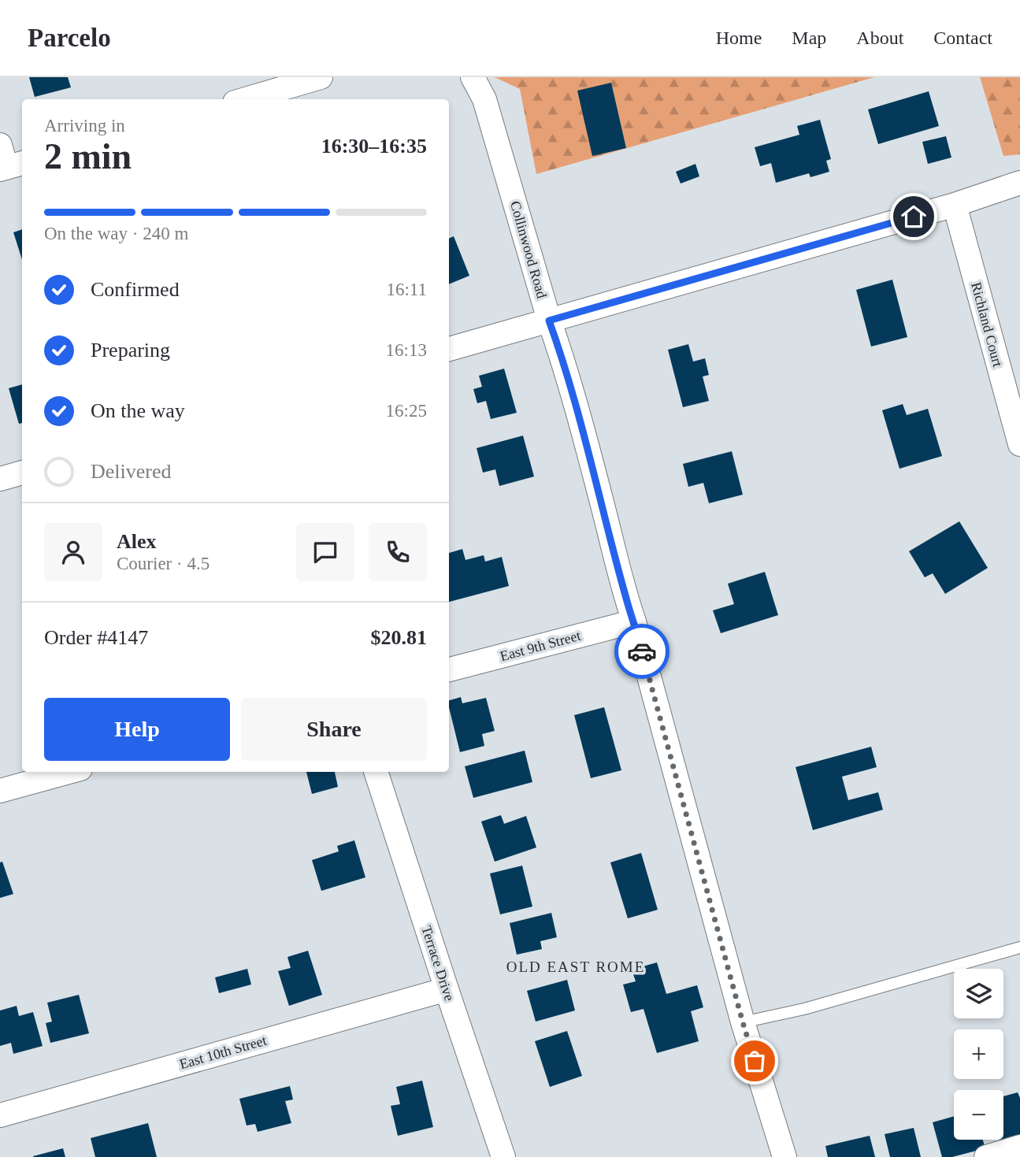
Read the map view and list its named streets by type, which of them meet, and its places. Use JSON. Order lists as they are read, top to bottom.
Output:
{
  "streets": {
    "street": [
      "Collinwood Road",
      "Richland Court",
      "East 9th Street",
      "Terrace Drive",
      "East 10th Street"
    ]
  },
  "crossings": [
    ["Collinwood Road", "East 9th Street"],
    ["Terrace Drive", "East 10th Street"]
  ],
  "districts": ["OLD EAST ROME"],
  "page": {
    "header": "Parcelo",
    "nav": [
      "Home",
      "Map",
      "About",
      "Contact"
    ],
    "heading": ["2 min", "Arriving in", "16:30–16:35"],
    "panel": [
      "Alex",
      "Courier · 4.5",
      "Order #4147",
      "$20.81"
    ],
    "bar": "On the way · 240 m",
    "list": [
      ["Confirmed", "16:11"],
      ["Preparing", "16:13"],
      ["On the way", "16:25"],
      "Delivered"
    ],
    "buttons": ["Help", "Share"],
    "map_buttons": ["+", "−"]
  }
}
